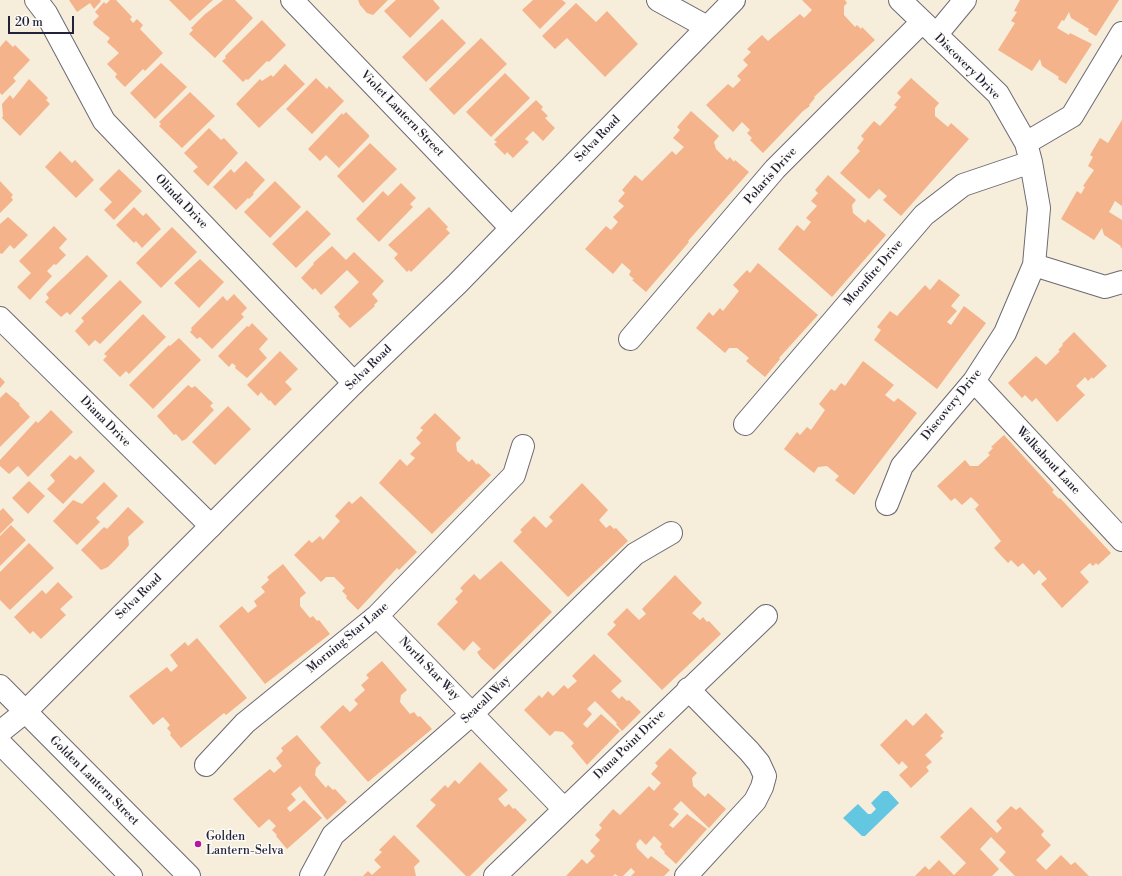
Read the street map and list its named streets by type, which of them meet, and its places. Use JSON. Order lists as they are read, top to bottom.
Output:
{
  "streets": {
    "street": [
      "Discovery Drive",
      "Violet Lantern Street",
      "Selva Road",
      "Polaris Drive",
      "Olinda Drive",
      "Moonfire Drive",
      "Diana Drive",
      "Walkabout Lane",
      "Morning Star Lane",
      "North Star Way",
      "Seacall Way",
      "Dana Point Drive",
      "Golden Lantern Street"
    ]
  },
  "crossings": [
    ["Discovery Drive", "Polaris Drive"],
    ["Discovery Drive", "Moonfire Drive"],
    ["Discovery Drive", "Walkabout Lane"],
    ["Violet Lantern Street", "Selva Road"],
    ["Selva Road", "Olinda Drive"],
    ["Selva Road", "Diana Drive"],
    ["Selva Road", "Golden Lantern Street"],
    ["Morning Star Lane", "North Star Way"],
    ["North Star Way", "Seacall Way"],
    ["North Star Way", "Dana Point Drive"]
  ],
  "places": ["Golden Lantern-Selva"],
  "scale_bar": "20 m"
}
